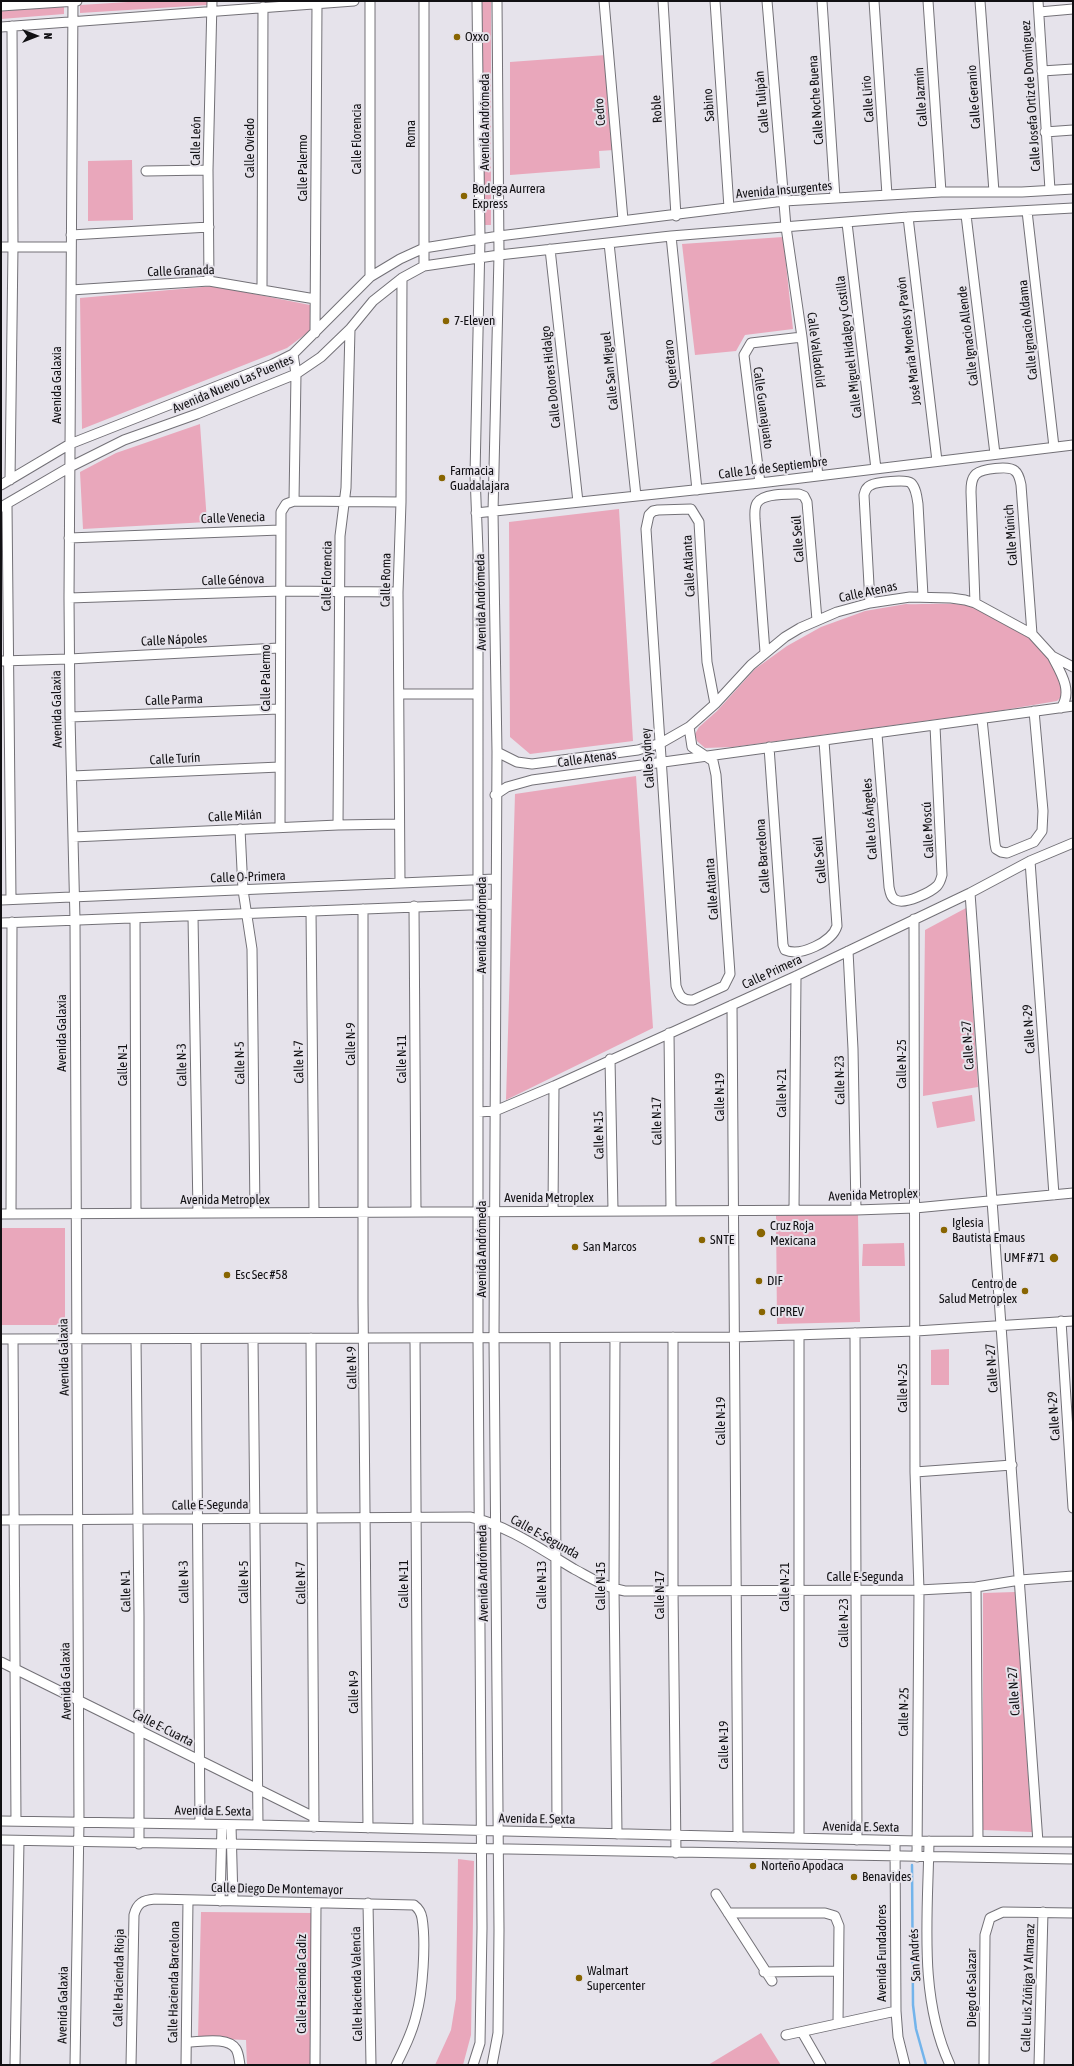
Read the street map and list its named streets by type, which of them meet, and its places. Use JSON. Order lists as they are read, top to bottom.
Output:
{
  "streets": {
    "street": [
      "Calle Josefa Ortiz de Domínguez",
      "Calle Jazmín",
      "Calle Geranio",
      "Calle Lirio",
      "Calle Noche Buena",
      "Calle Tulipán",
      "Sabino",
      "Roble",
      "Cedro",
      "Avenida Andrómeda",
      "Roma",
      "Calle Florencia",
      "Calle León",
      "Calle Oviedo",
      "Calle Palermo",
      "Avenida Insurgentes",
      "Calle Granada",
      "Calle Ignacio Aldama",
      "Calle Ignacio Allende",
      "José María Morelos y Pavón",
      "Calle Miguel Hidalgo y Costilla",
      "Calle Valladolid",
      "Querétaro",
      "Calle San Miguel",
      "Calle Dolores Hidalgo",
      "Avenida Nuevo Las Puentes",
      "Avenida Galaxia",
      "Calle Guanajuato",
      "Calle 16 de Septiembre",
      "Calle Venecia",
      "Calle Múnich",
      "Calle Seúl",
      "Calle Atlanta",
      "Calle Génova",
      "Calle Roma",
      "Calle Atenas",
      "Calle Nápoles",
      "Calle Parma",
      "Calle Sydney",
      "Calle Turín",
      "Calle Milán",
      "Calle Los Ángeles",
      "Calle Moscú",
      "Calle Barcelona",
      "Calle O-Primera",
      "Calle Primera",
      "Calle N-29",
      "Calle N-9",
      "Calle N-27",
      "Calle N-11",
      "Calle N-7",
      "Calle N-5",
      "Calle N-25",
      "Calle N-1",
      "Calle N-3",
      "Calle N-23",
      "Calle N-21",
      "Calle N-19",
      "Calle N-17",
      "Calle N-15",
      "Avenida Metroplex",
      "Calle E-Segunda",
      "Calle N-13",
      "Calle E-Cuarta",
      "Avenida E. Sexta",
      "Calle Diego De Montemayor",
      "Avenida Fundadores",
      "San Andrés",
      "Calle Hacienda Rioja",
      "Calle Hacienda Barcelona",
      "Calle Hacienda Cadiz",
      "Calle Hacienda Valencia",
      "Diego de Salazar",
      "Calle Luis Zúñiga Y Almaraz"
    ]
  },
  "crossings": [
    ["Calle Josefa Ortiz de Domínguez", "Avenida Insurgentes"],
    ["Calle Jazmín", "Avenida Insurgentes"],
    ["Calle Geranio", "Avenida Insurgentes"],
    ["Calle Lirio", "Avenida Insurgentes"],
    ["Calle Noche Buena", "Avenida Insurgentes"],
    ["Calle Tulipán", "Avenida Insurgentes"],
    ["Calle Tulipán", "Calle Valladolid"],
    ["Sabino", "Avenida Insurgentes"],
    ["Roble", "Avenida Insurgentes"],
    ["Cedro", "Avenida Insurgentes"],
    ["Avenida Andrómeda", "Avenida Insurgentes"],
    ["Avenida Andrómeda", "Avenida Nuevo Las Puentes"],
    ["Avenida Andrómeda", "Calle 16 de Septiembre"],
    ["Avenida Andrómeda", "Calle Atenas"],
    ["Avenida Andrómeda", "Calle O-Primera"],
    ["Avenida Andrómeda", "Calle Primera"],
    ["Avenida Andrómeda", "Avenida Metroplex"],
    ["Avenida Andrómeda", "Calle E-Segunda"],
    ["Avenida Andrómeda", "Avenida E. Sexta"],
    ["Roma", "Avenida Nuevo Las Puentes"],
    ["Calle Florencia", "Avenida Nuevo Las Puentes"],
    ["Calle Florencia", "Calle Génova"],
    ["Calle Florencia", "Calle Milán"],
    ["Calle León", "Calle Granada"],
    ["Calle Oviedo", "Calle Granada"],
    ["Calle Palermo", "Calle Granada"],
    ["Calle Palermo", "Avenida Nuevo Las Puentes"],
    ["Calle Palermo", "Calle Venecia"],
    ["Calle Palermo", "Calle Génova"],
    ["Calle Palermo", "Calle Nápoles"],
    ["Calle Palermo", "Calle Parma"],
    ["Calle Palermo", "Calle Turín"],
    ["Calle Palermo", "Calle Milán"],
    ["Avenida Insurgentes", "Avenida Nuevo Las Puentes"],
    ["Calle Granada", "Avenida Galaxia"],
    ["Calle Ignacio Aldama", "Calle 16 de Septiembre"],
    ["Calle Ignacio Allende", "Calle 16 de Septiembre"],
    ["José María Morelos y Pavón", "Calle 16 de Septiembre"],
    ["Calle Miguel Hidalgo y Costilla", "Calle 16 de Septiembre"],
    ["Calle Valladolid", "Calle Guanajuato"],
    ["Calle Valladolid", "Calle 16 de Septiembre"],
    ["Querétaro", "Calle 16 de Septiembre"],
    ["Calle San Miguel", "Calle 16 de Septiembre"],
    ["Calle Dolores Hidalgo", "Calle 16 de Septiembre"],
    ["Avenida Nuevo Las Puentes", "Avenida Galaxia"],
    ["Avenida Nuevo Las Puentes", "Calle Roma"],
    ["Avenida Galaxia", "Calle Venecia"],
    ["Avenida Galaxia", "Calle Génova"],
    ["Avenida Galaxia", "Calle Nápoles"],
    ["Avenida Galaxia", "Calle Parma"],
    ["Avenida Galaxia", "Calle Turín"],
    ["Avenida Galaxia", "Calle Milán"],
    ["Avenida Galaxia", "Calle O-Primera"],
    ["Avenida Galaxia", "Avenida Metroplex"],
    ["Avenida Galaxia", "Calle E-Segunda"],
    ["Avenida Galaxia", "Calle E-Cuarta"],
    ["Avenida Galaxia", "Avenida E. Sexta"],
    ["Calle Guanajuato", "Calle 16 de Septiembre"],
    ["Calle Múnich", "Calle Atenas"],
    ["Calle Seúl", "Calle Atenas"],
    ["Calle Seúl", "Calle Barcelona"],
    ["Calle Atlanta", "Calle Atenas"],
    ["Calle Atlanta", "Calle Sydney"],
    ["Calle Génova", "Calle Roma"],
    ["Calle Roma", "Calle Milán"],
    ["Calle Roma", "Calle O-Primera"],
    ["Calle Atenas", "Calle Sydney"],
    ["Calle Atenas", "Calle Los Ángeles"],
    ["Calle Atenas", "Calle Moscú"],
    ["Calle Atenas", "Calle Barcelona"],
    ["Calle Milán", "Calle N-5"],
    ["Calle Los Ángeles", "Calle Moscú"],
    ["Calle O-Primera", "Calle N-5"],
    ["Calle Primera", "Calle N-29"],
    ["Calle Primera", "Calle N-27"],
    ["Calle Primera", "Calle N-25"],
    ["Calle Primera", "Calle N-23"],
    ["Calle Primera", "Calle N-21"],
    ["Calle Primera", "Calle N-19"],
    ["Calle Primera", "Calle N-17"],
    ["Calle Primera", "Calle N-15"],
    ["Calle N-29", "Avenida Metroplex"],
    ["Calle N-9", "Avenida Metroplex"],
    ["Calle N-9", "Calle E-Segunda"],
    ["Calle N-9", "Avenida E. Sexta"],
    ["Calle N-27", "Avenida Metroplex"],
    ["Calle N-27", "Calle E-Segunda"],
    ["Calle N-27", "Avenida E. Sexta"],
    ["Calle N-11", "Avenida Metroplex"],
    ["Calle N-11", "Calle E-Segunda"],
    ["Calle N-11", "Avenida E. Sexta"],
    ["Calle N-7", "Avenida Metroplex"],
    ["Calle N-7", "Calle E-Segunda"],
    ["Calle N-7", "Calle E-Cuarta"],
    ["Calle N-7", "Avenida E. Sexta"],
    ["Calle N-5", "Avenida Metroplex"],
    ["Calle N-5", "Calle E-Segunda"],
    ["Calle N-5", "Calle E-Cuarta"],
    ["Calle N-5", "Avenida E. Sexta"],
    ["Calle N-25", "Avenida Metroplex"],
    ["Calle N-25", "Calle E-Segunda"],
    ["Calle N-25", "Avenida E. Sexta"],
    ["Calle N-1", "Avenida Metroplex"],
    ["Calle N-1", "Calle E-Segunda"],
    ["Calle N-1", "Calle E-Cuarta"],
    ["Calle N-1", "Avenida E. Sexta"],
    ["Calle N-3", "Avenida Metroplex"],
    ["Calle N-3", "Calle E-Segunda"],
    ["Calle N-3", "Calle E-Cuarta"],
    ["Calle N-3", "Avenida E. Sexta"],
    ["Calle N-23", "Avenida Metroplex"],
    ["Calle N-23", "Calle E-Segunda"],
    ["Calle N-23", "Avenida E. Sexta"],
    ["Calle N-21", "Avenida Metroplex"],
    ["Calle N-21", "Calle E-Segunda"],
    ["Calle N-21", "Avenida E. Sexta"],
    ["Calle N-19", "Avenida Metroplex"],
    ["Calle N-19", "Calle E-Segunda"],
    ["Calle N-19", "Avenida E. Sexta"],
    ["Calle N-17", "Avenida Metroplex"],
    ["Calle N-17", "Calle E-Segunda"],
    ["Calle N-17", "Avenida E. Sexta"],
    ["Calle N-15", "Avenida Metroplex"],
    ["Calle N-15", "Calle E-Segunda"],
    ["Calle N-15", "Avenida E. Sexta"],
    ["Calle E-Segunda", "Calle N-13"],
    ["Calle N-13", "Avenida E. Sexta"],
    ["Avenida E. Sexta", "Avenida Fundadores"],
    ["Avenida E. Sexta", "San Andrés"],
    ["Calle Diego De Montemayor", "Calle Hacienda Rioja"],
    ["Calle Diego De Montemayor", "Calle Hacienda Barcelona"],
    ["Calle Diego De Montemayor", "Calle Hacienda Cadiz"],
    ["Calle Diego De Montemayor", "Calle Hacienda Valencia"],
    ["Diego de Salazar", "Calle Luis Zúñiga Y Almaraz"]
  ],
  "places": [
    "Oxxo",
    "Bodega Aurrera Express",
    "7-Eleven",
    "Farmacia Guadalajara",
    "Iglesia Bautista Emaus",
    "Cruz Roja Mexicana",
    "SNTE",
    "San Marcos",
    "UMF #71",
    "Esc Sec #58",
    "DIF",
    "Centro de Salud Metroplex",
    "CIPREV",
    "Norteño Apodaca",
    "Benavides",
    "Walmart Supercenter"
  ],
  "north": "right"
}
